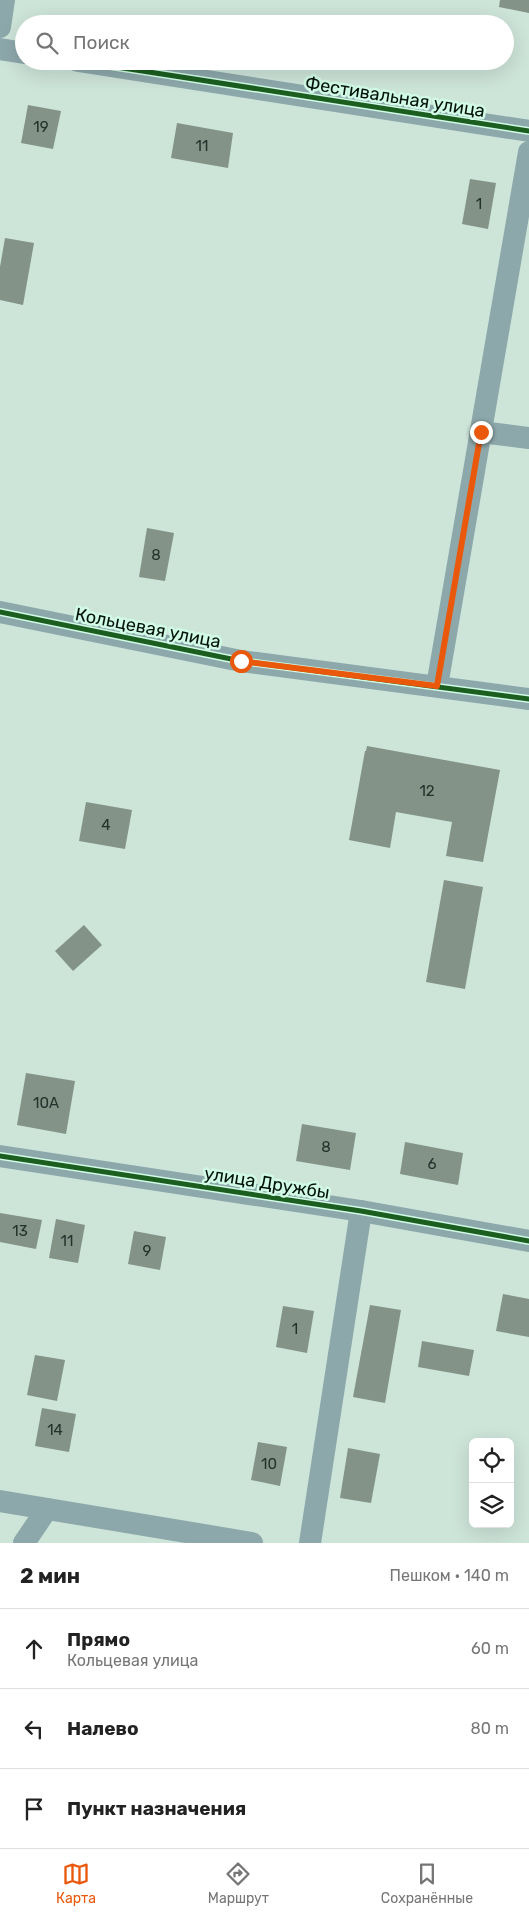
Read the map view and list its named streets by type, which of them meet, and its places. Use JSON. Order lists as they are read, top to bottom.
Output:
{
  "streets": {
    "street": ["Фестивальная улица", "Кольцевая улица", "улица Дружбы"]
  },
  "house_numbers": [
    "19",
    "11",
    "1",
    "8",
    "12",
    "4",
    "10А",
    "8",
    "6",
    "13",
    "11",
    "9",
    "1",
    "14",
    "10"
  ],
  "page": {
    "search": "Поиск",
    "heading": ["2 мин", "Пешком · 140 m"],
    "list": [
      ["Прямо", "Кольцевая улица", "60 m"],
      ["Налево", "80 m"],
      "Пункт назначения"
    ],
    "nav": ["Карта", "Маршрут", "Сохранённые"]
  }
}
